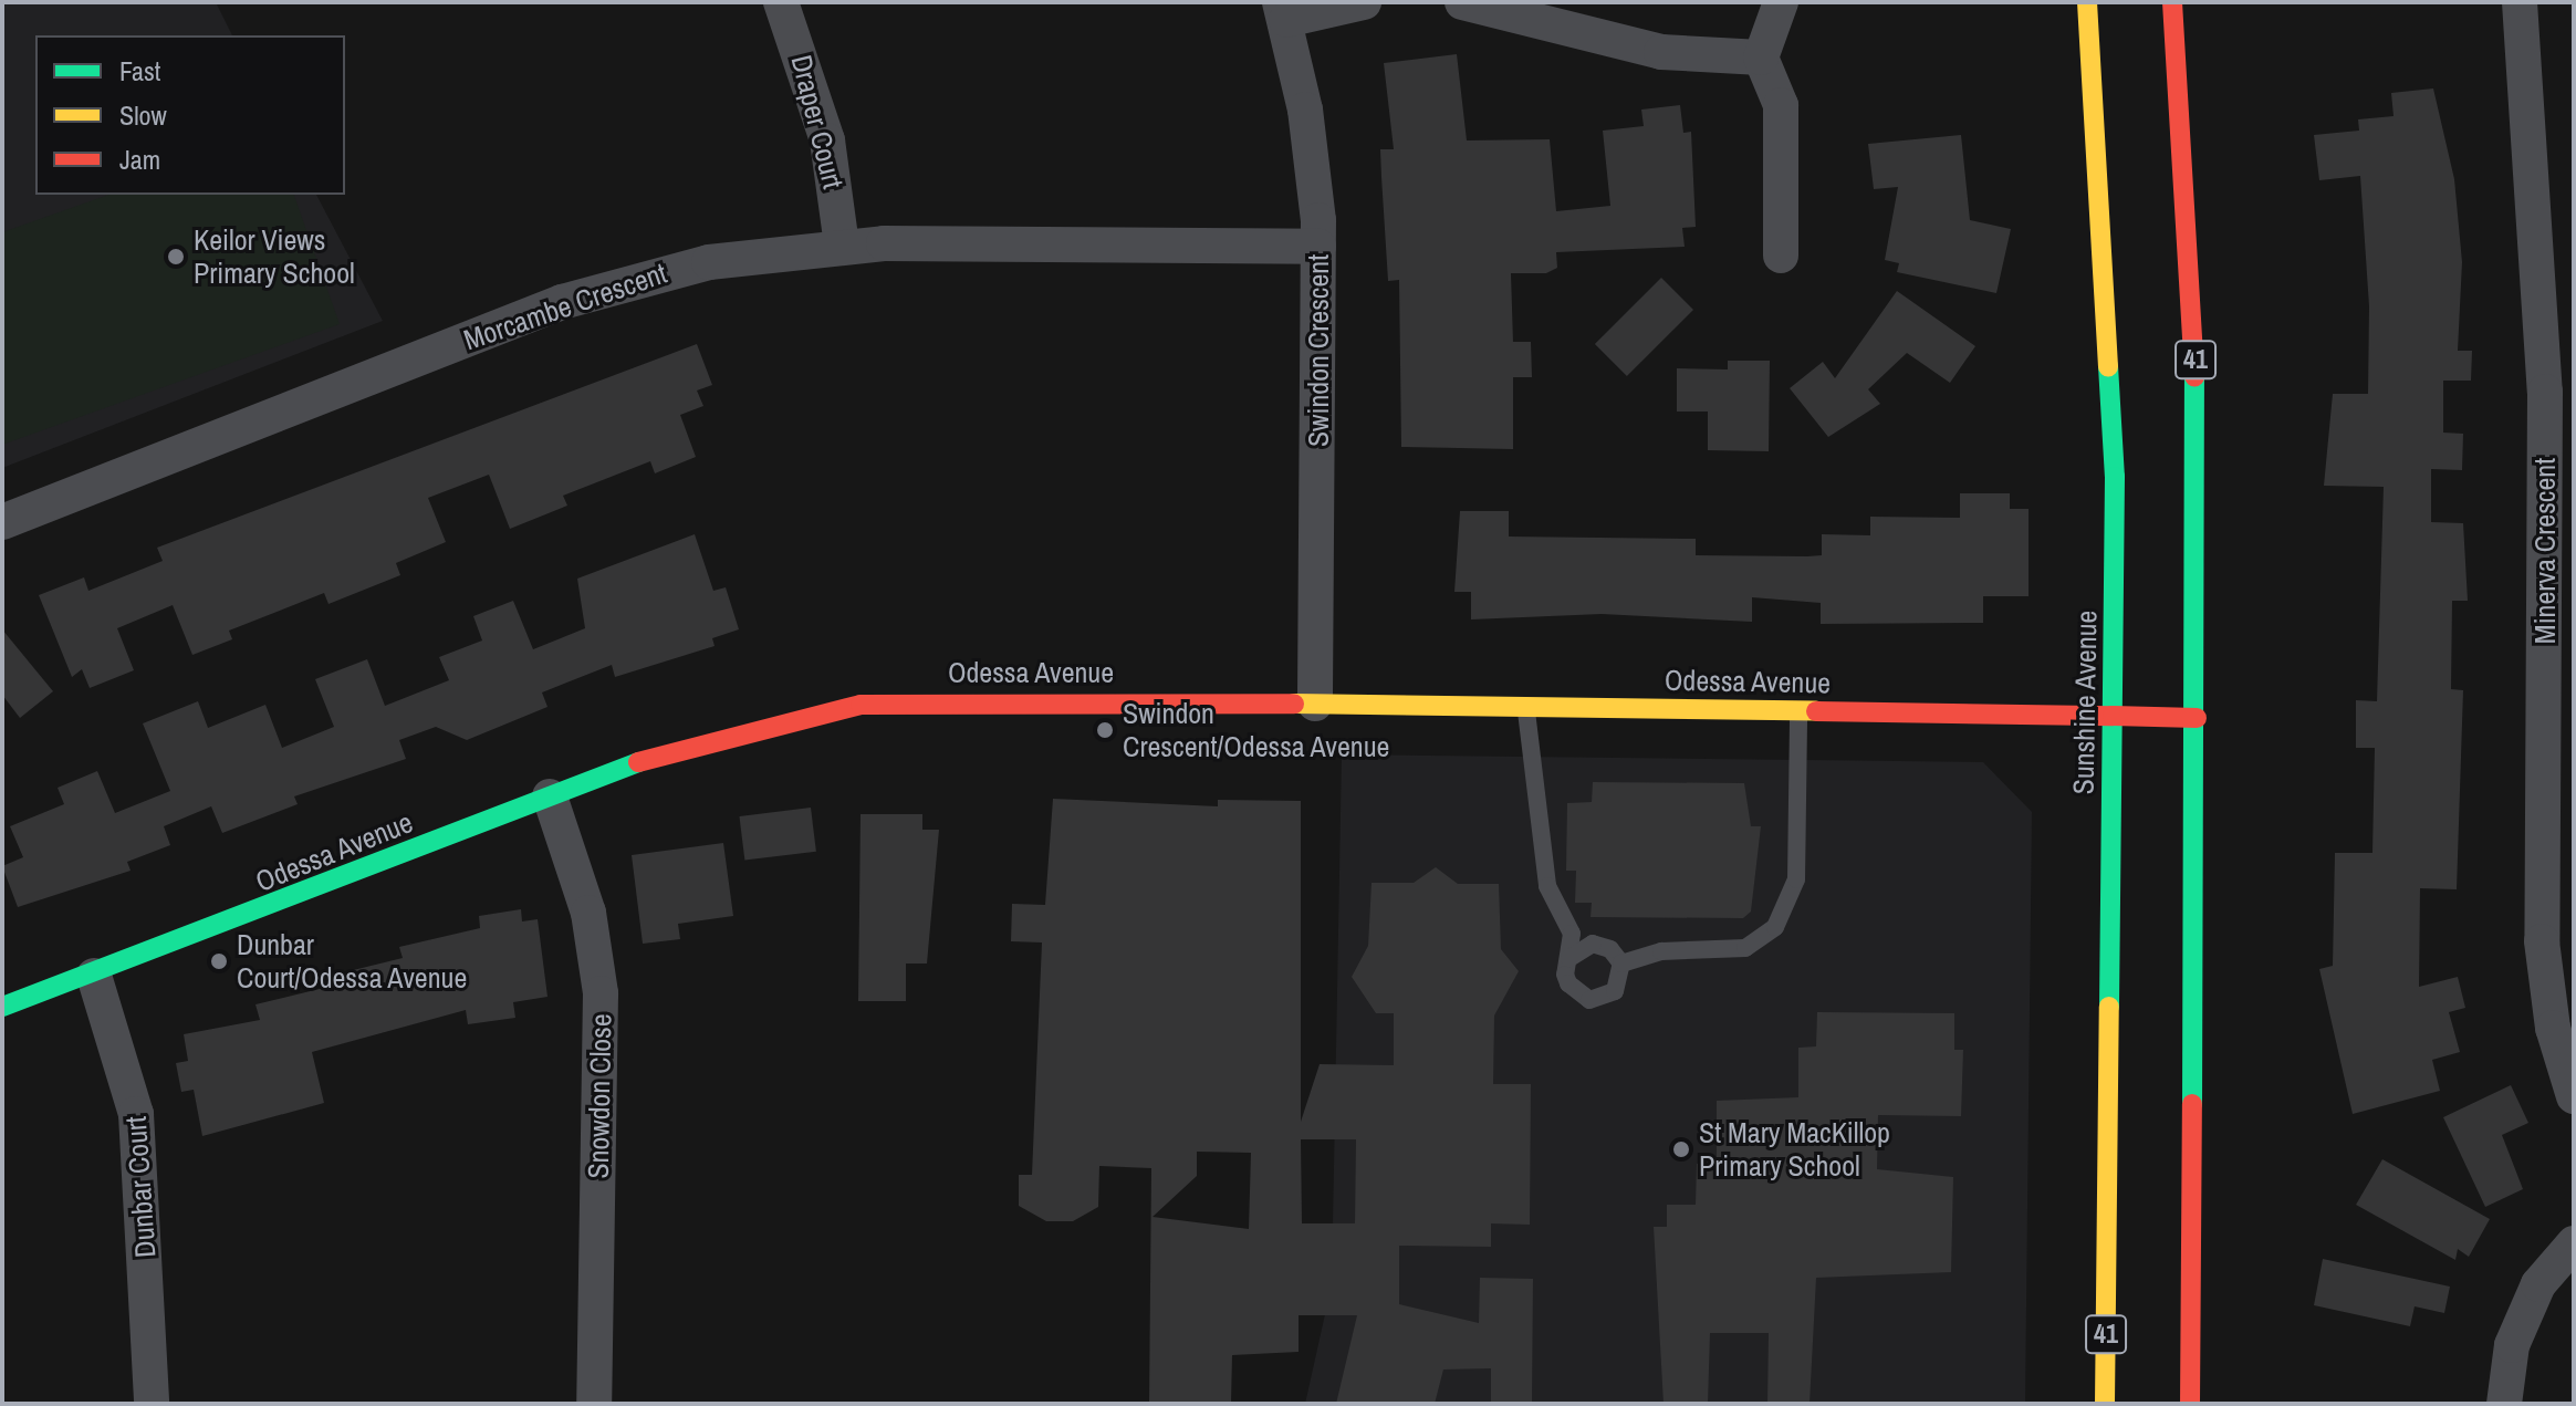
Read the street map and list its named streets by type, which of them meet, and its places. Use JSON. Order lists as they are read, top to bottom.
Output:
{
  "streets": {
    "main road": ["41", "Odessa Avenue", "Sunshine Avenue"],
    "street": [
      "Draper Court",
      "Morcambe Crescent",
      "Swindon Crescent",
      "Minerva Crescent",
      "Snowdon Close",
      "Dunbar Court"
    ]
  },
  "crossings": [
    ["Draper Court", "Morcambe Crescent"],
    ["Morcambe Crescent", "Swindon Crescent"],
    ["Swindon Crescent", "Odessa Avenue"],
    ["41", "Odessa Avenue"],
    ["Odessa Avenue", "Sunshine Avenue"],
    ["Odessa Avenue", "Snowdon Close"],
    ["Odessa Avenue", "Dunbar Court"]
  ],
  "places": [
    "Keilor Views Primary School",
    "Swindon Crescent/Odessa Avenue",
    "Dunbar Court/Odessa Avenue",
    "St Mary MacKillop Primary School"
  ],
  "legend": ["Fast", "Slow", "Jam"]
}
